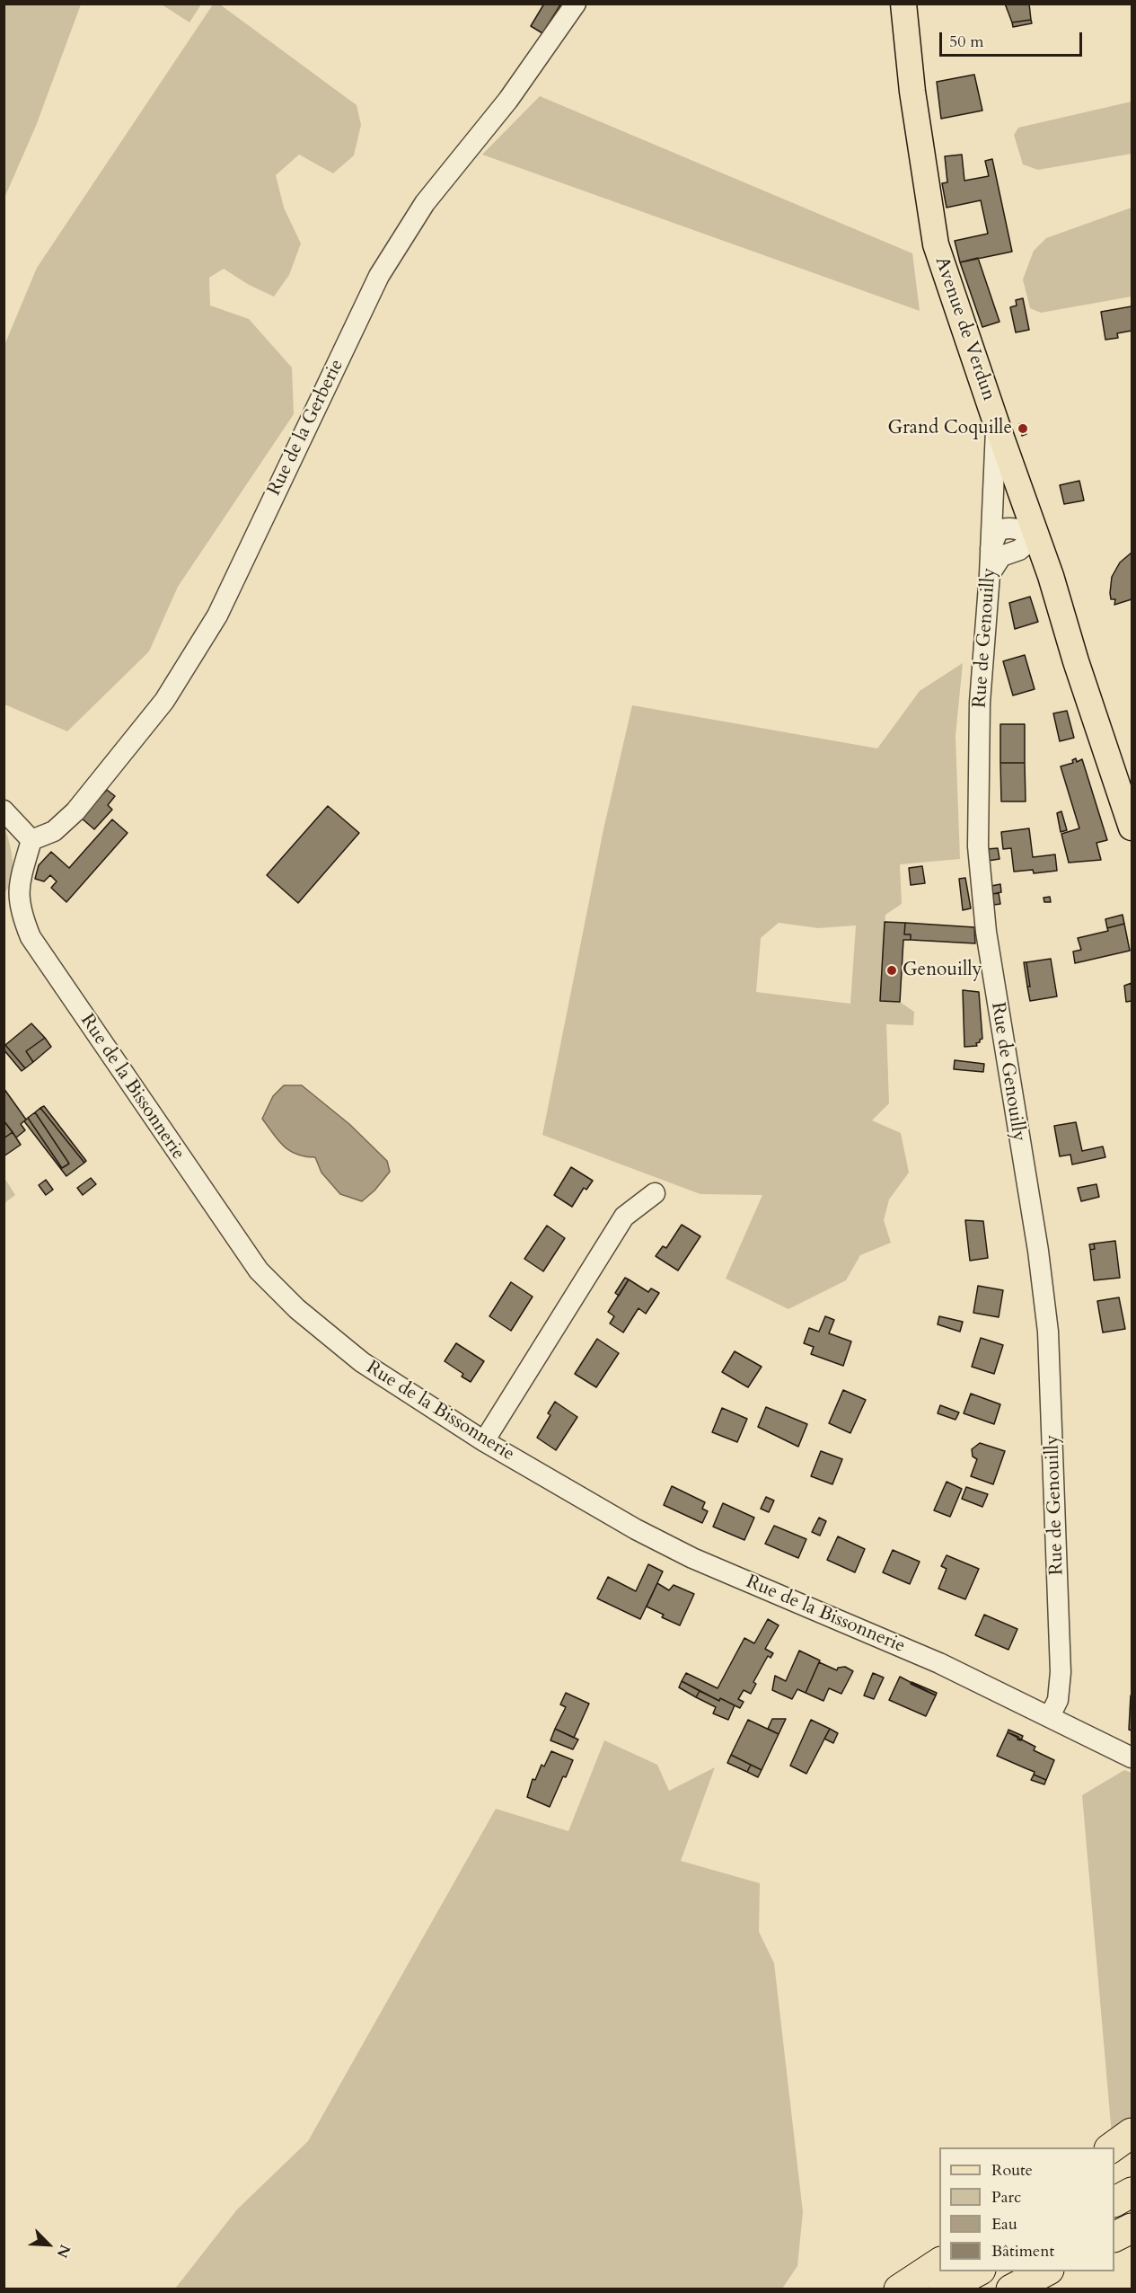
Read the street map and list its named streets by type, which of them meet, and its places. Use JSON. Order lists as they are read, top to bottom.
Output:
{
  "streets": {
    "main road": ["Avenue de Verdun"],
    "street": ["Rue de la Gerberie", "Rue de Genouilly", "Rue de la Bissonnerie"]
  },
  "crossings": [
    ["Avenue de Verdun", "Rue de Genouilly"],
    ["Rue de la Gerberie", "Rue de la Bissonnerie"],
    ["Rue de Genouilly", "Rue de la Bissonnerie"]
  ],
  "places": ["Grand Coquille", "Genouilly"],
  "legend": [
    "Route",
    "Parc",
    "Eau",
    "Bâtiment"
  ],
  "scale_bar": "50 m",
  "north": "bottom right"
}
